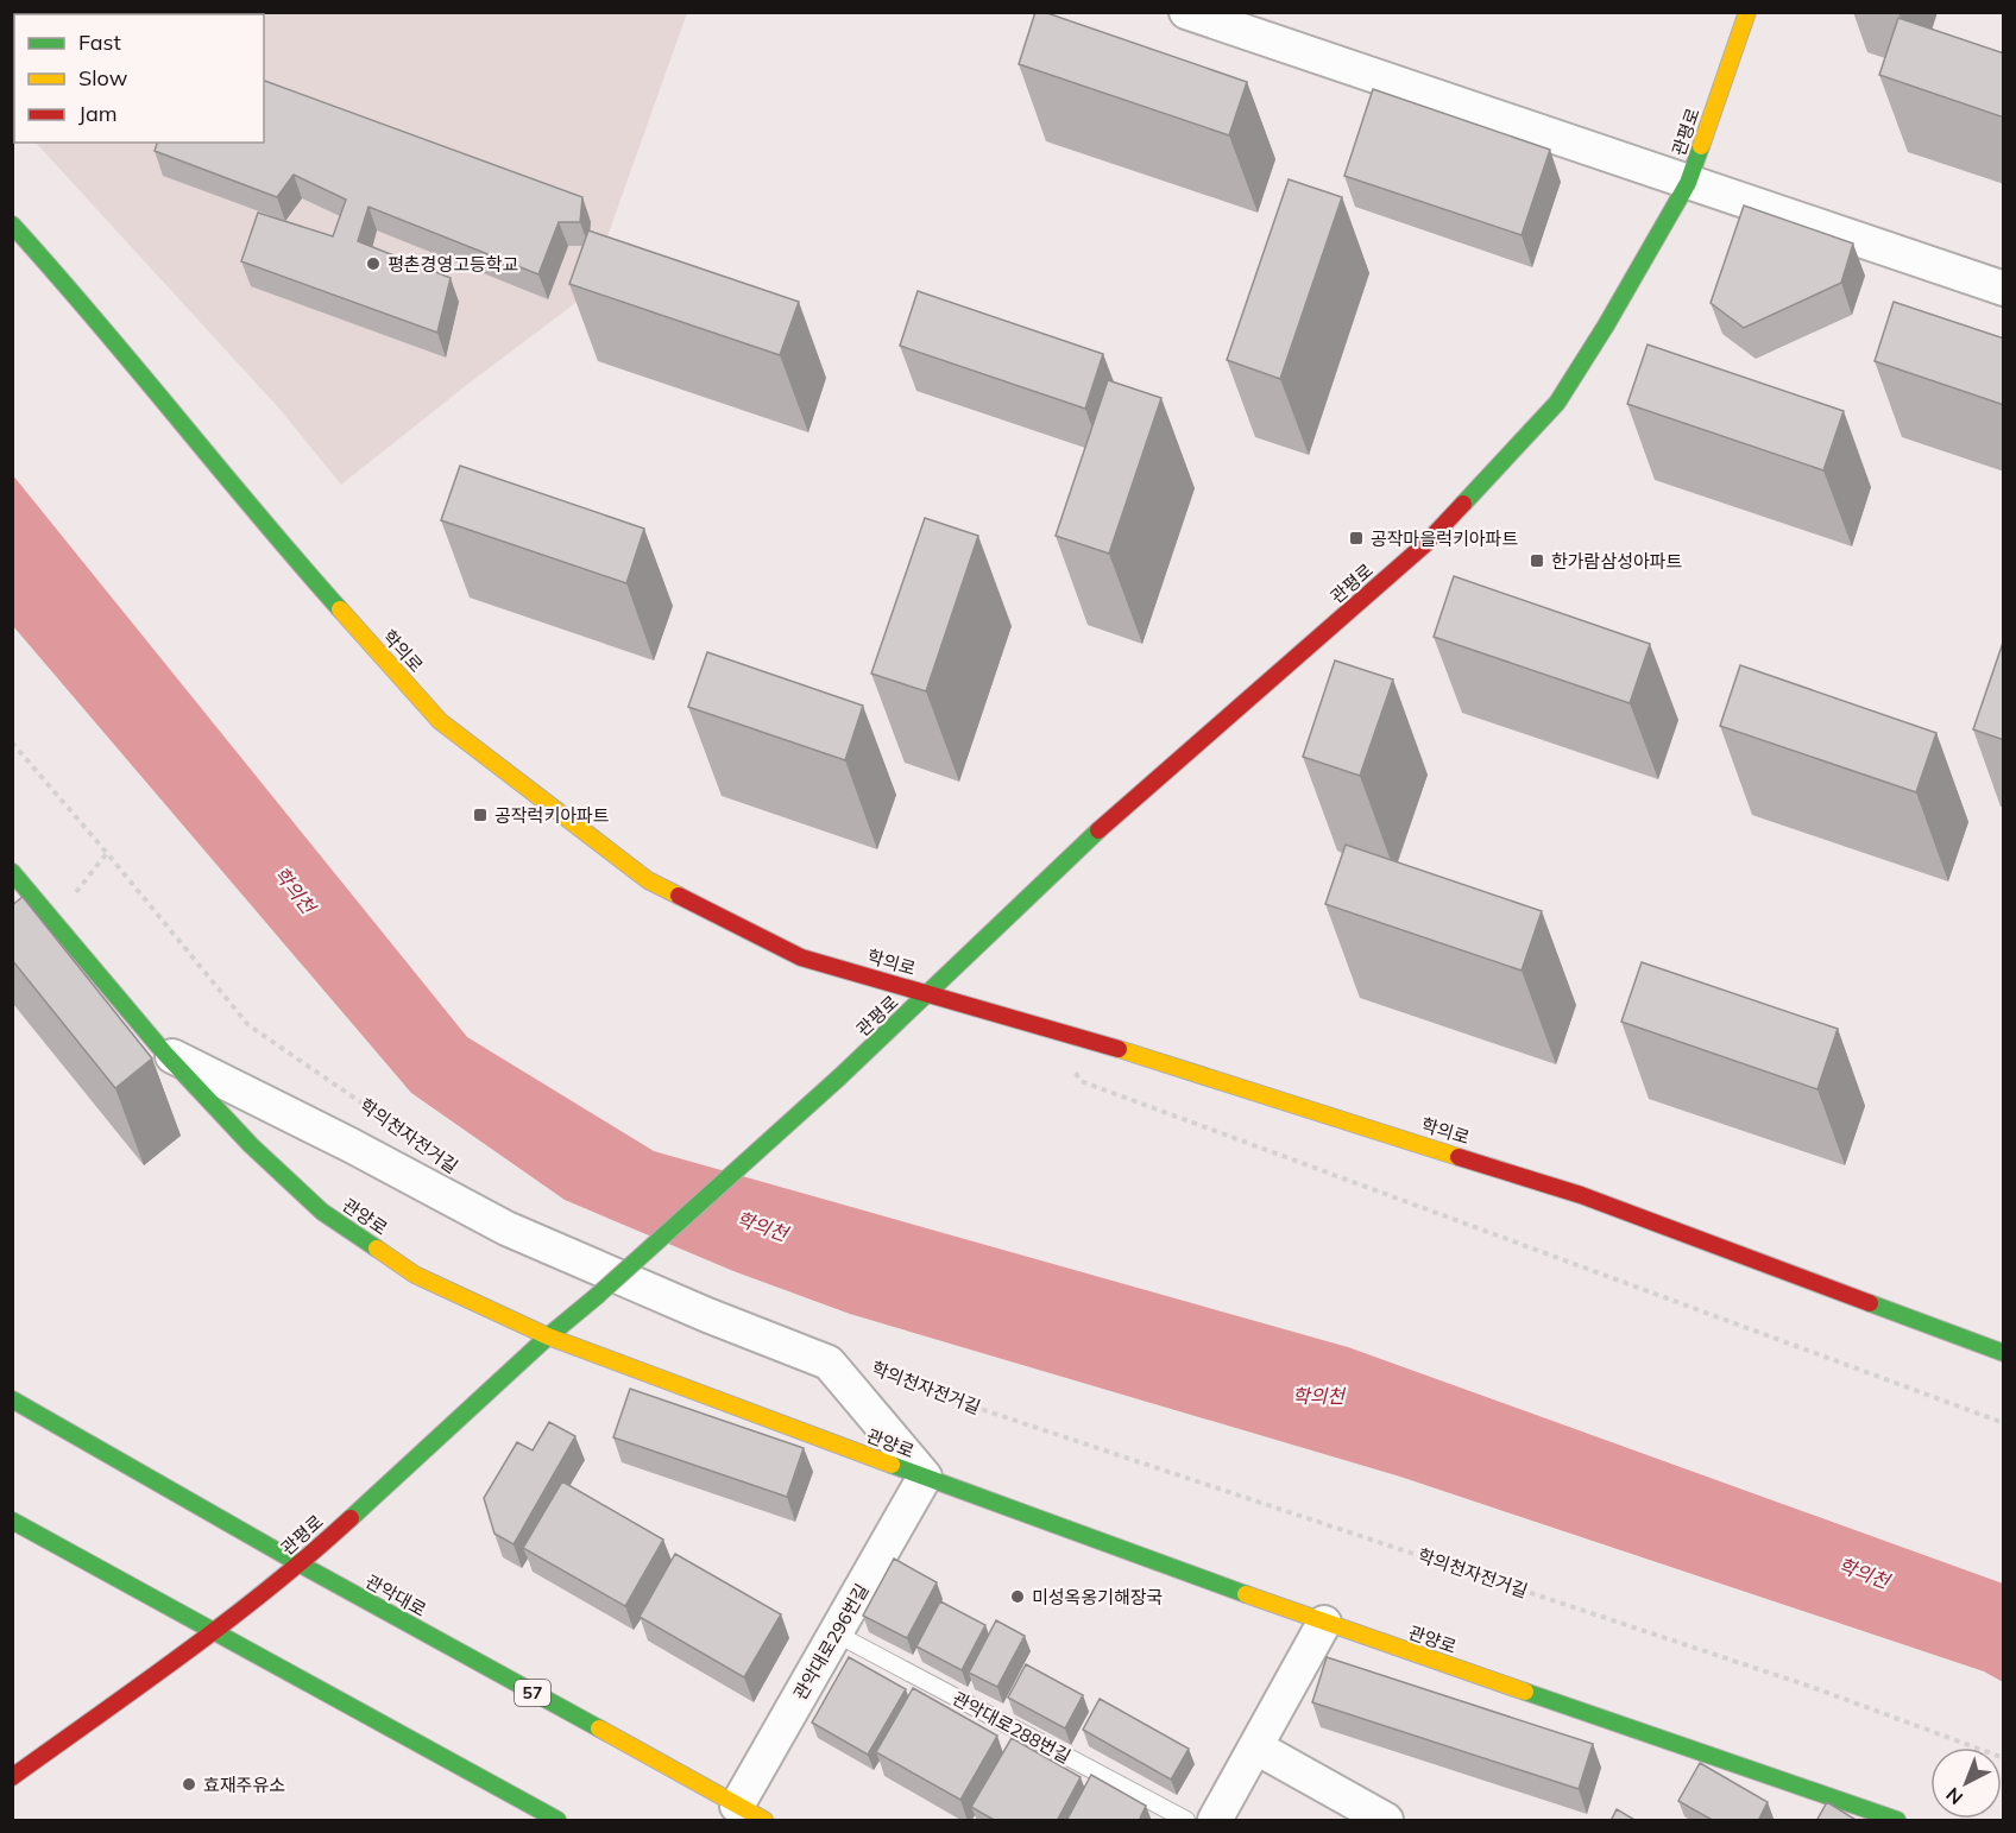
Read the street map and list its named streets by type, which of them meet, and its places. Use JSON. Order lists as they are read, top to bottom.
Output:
{
  "streets": {
    "street": [
      "관평로",
      "학의로",
      "관양로",
      "관악대로",
      "관악대로296번길",
      "57"
    ],
    "lane": ["관악대로288번길"],
    "path": ["학의천자전거길"]
  },
  "crossings": [
    ["관평로", "학의로"],
    ["관평로", "관양로"],
    ["관평로", "관악대로"],
    ["관양로", "관악대로296번길"],
    ["관악대로", "관악대로296번길"],
    ["관악대로296번길", "관악대로288번길"]
  ],
  "water": ["학의천"],
  "places": {
    "other": ["평촌경영고등학교", "미성옥옹기해장국", "효재주유소"],
    "transit": ["공작마을럭키아파트", "한가람삼성아파트", "공작럭키아파트"]
  },
  "legend": ["Fast", "Slow", "Jam"],
  "north": "bottom left"
}
